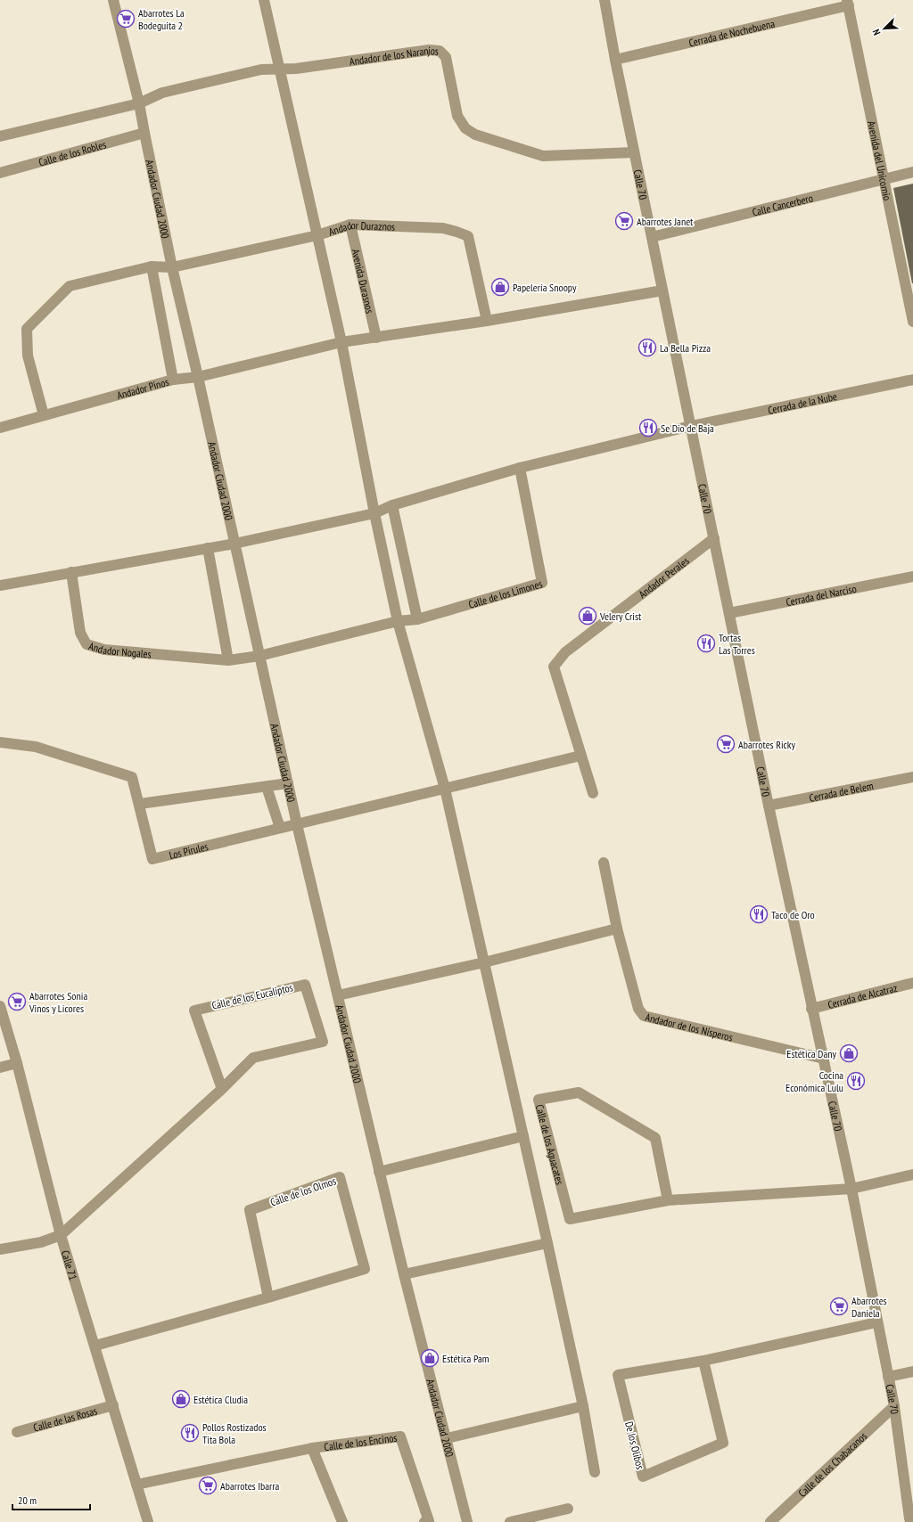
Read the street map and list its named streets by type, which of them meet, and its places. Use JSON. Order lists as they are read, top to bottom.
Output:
{
  "streets": {
    "street": [
      "Cerrada de Nochebuena",
      "Andador de los Naranjos",
      "Calle de los Robles",
      "Avenida del Unicornio",
      "Calle 70",
      "Andador Ciudad 2000",
      "Calle Cancerbero",
      "Andador Duraznos",
      "Avenida Durasnos",
      "Andador Pinos",
      "Cerrada de la Nube",
      "Andador Perales",
      "Calle de los Limones",
      "Cerrada del Narciso",
      "Andador Nogales",
      "Cerrada de Belem",
      "Los Pirules",
      "Cerrada de Alcatraz",
      "Calle de los Eucaliptos",
      "Andador de los Nísperos",
      "Calle de los Aguacates",
      "Calle de los Olmos",
      "Calle 71",
      "Calle de las Rosas",
      "Calle de los Encinos",
      "De los Olibos",
      "Calle de los Chabacanos"
    ]
  },
  "crossings": [
    ["Cerrada de Nochebuena", "Avenida del Unicornio"],
    ["Cerrada de Nochebuena", "Calle 70"],
    ["Andador de los Naranjos", "Calle 70"],
    ["Andador de los Naranjos", "Andador Ciudad 2000"],
    ["Calle de los Robles", "Andador Ciudad 2000"],
    ["Avenida del Unicornio", "Calle Cancerbero"],
    ["Calle 70", "Calle Cancerbero"],
    ["Calle 70", "Cerrada de la Nube"],
    ["Calle 70", "Andador Perales"],
    ["Calle 70", "Cerrada del Narciso"],
    ["Calle 70", "Cerrada de Belem"],
    ["Calle 70", "Cerrada de Alcatraz"],
    ["Calle 70", "Andador de los Nísperos"],
    ["Calle 70", "Calle de los Aguacates"],
    ["Calle 70", "De los Olibos"],
    ["Calle 70", "Calle de los Chabacanos"],
    ["Andador Ciudad 2000", "Andador Duraznos"],
    ["Andador Ciudad 2000", "Calle de los Limones"],
    ["Andador Ciudad 2000", "Andador Nogales"],
    ["Andador Ciudad 2000", "Los Pirules"],
    ["Andador Duraznos", "Avenida Durasnos"],
    ["Calle de los Limones", "Andador Nogales"],
    ["Calle de los Eucaliptos", "Calle 71"],
    ["Calle de los Olmos", "Calle 71"],
    ["Calle 71", "Calle de las Rosas"],
    ["Calle 71", "Calle de los Encinos"]
  ],
  "places": {
    "supermarket": [
      "Abarrotes La Bodeguita 2",
      "Abarrotes Janet",
      "Abarrotes Ricky",
      "Abarrotes Sonia Vinos y Licores",
      "Abarrotes Daniela",
      "Abarrotes Ibarra"
    ],
    "shop": [
      "Papelería Snoopy",
      "Velery Crist",
      "Estética Dany",
      "Estética Pam",
      "Estética Cludia"
    ],
    "restaurant": [
      "La Bella Pizza",
      "Se Dio de Baja",
      "Tortas Las Torres",
      "Taco de Oro",
      "Cocina Económica Lulu",
      "Pollos Rostizados Tita Bola"
    ]
  },
  "scale_bar": "20 m",
  "north": "bottom left"
}
